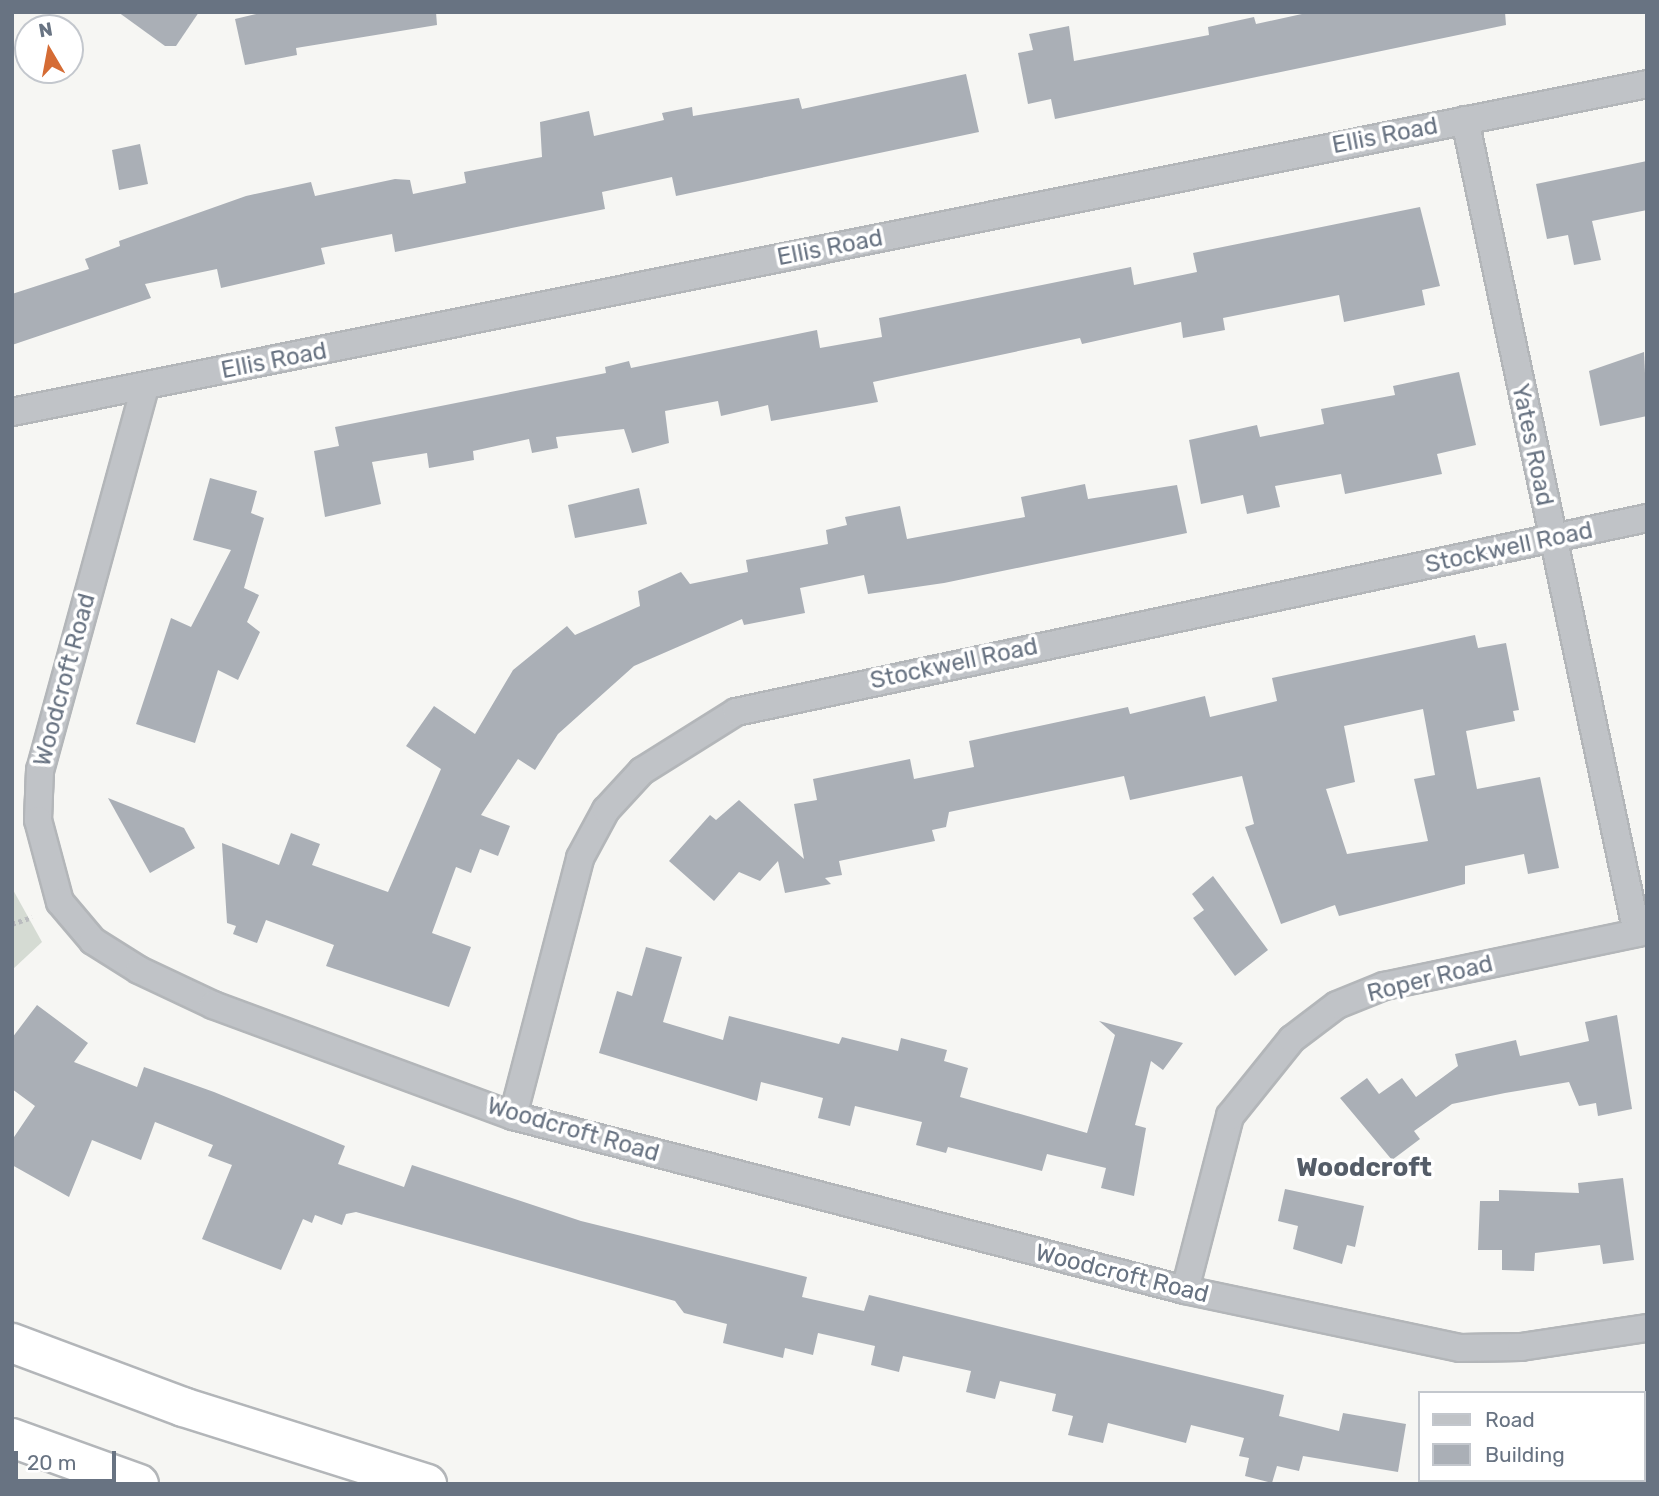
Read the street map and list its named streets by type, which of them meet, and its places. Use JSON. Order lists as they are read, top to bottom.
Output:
{
  "streets": {
    "street": [
      "Ellis Road",
      "Yates Road",
      "Stockwell Road",
      "Woodcroft Road",
      "Roper Road"
    ]
  },
  "crossings": [
    ["Ellis Road", "Yates Road"],
    ["Ellis Road", "Woodcroft Road"],
    ["Yates Road", "Stockwell Road"],
    ["Yates Road", "Roper Road"],
    ["Stockwell Road", "Woodcroft Road"],
    ["Woodcroft Road", "Roper Road"]
  ],
  "districts": ["Woodcroft"],
  "legend": ["Road", "Building"],
  "scale_bar": "20 m",
  "north": "top"
}
